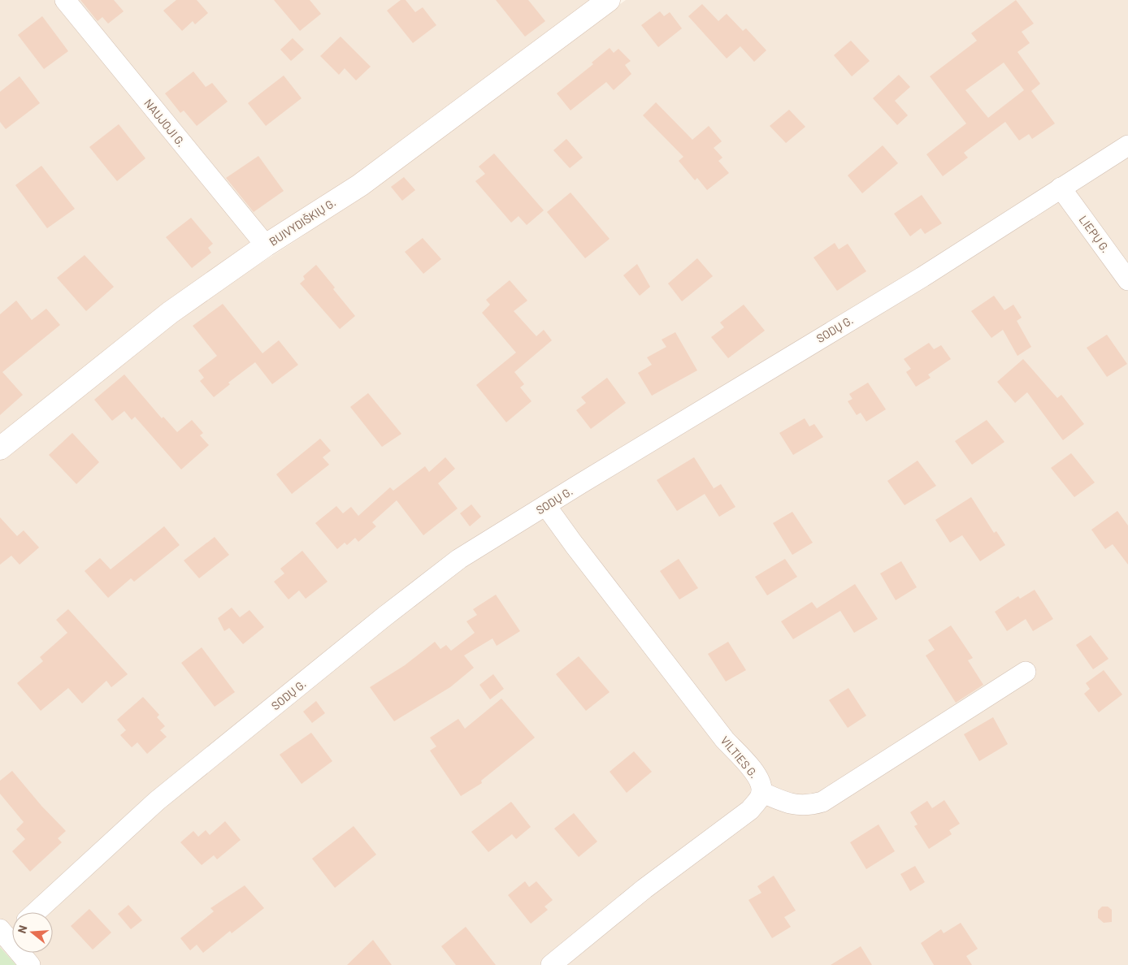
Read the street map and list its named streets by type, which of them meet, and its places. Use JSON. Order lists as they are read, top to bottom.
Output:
{
  "streets": {
    "main road": ["BUIVYDIŠKIŲ G."],
    "street": [
      "NAUJOJI G.",
      "LIEPŲ G.",
      "SODŲ G.",
      "VILTIES G."
    ]
  },
  "crossings": [
    ["NAUJOJI G.", "BUIVYDIŠKIŲ G."],
    ["LIEPŲ G.", "SODŲ G."],
    ["SODŲ G.", "VILTIES G."]
  ],
  "north": "left"
}
